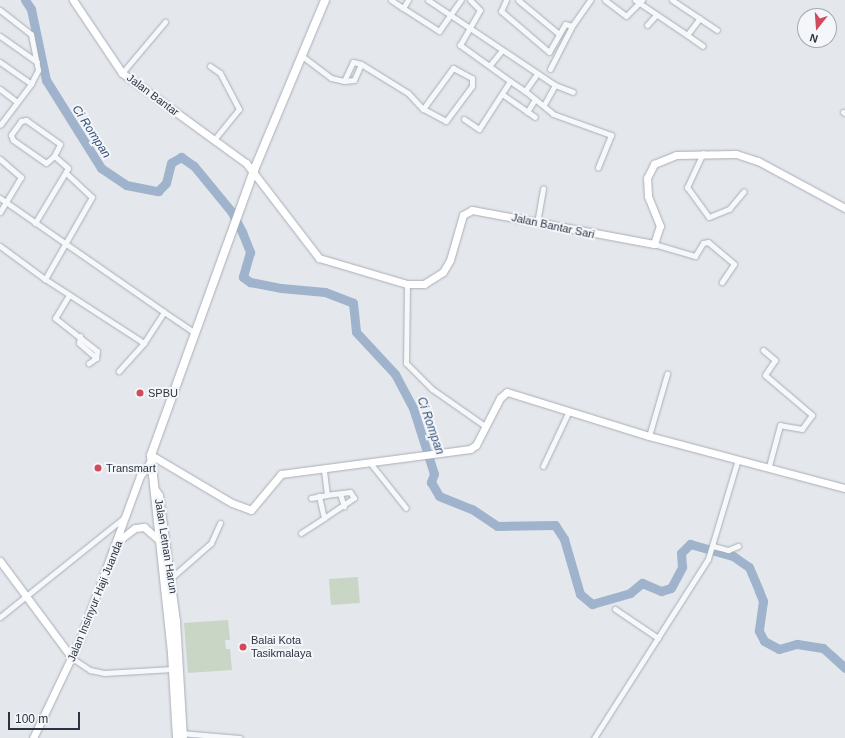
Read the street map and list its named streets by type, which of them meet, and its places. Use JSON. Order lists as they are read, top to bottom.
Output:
{
  "streets": {
    "main road": ["Jalan Letnan Harun"],
    "street": ["Jalan Bantar", "Jalan Bantar Sari", "Jalan Insinyur Haji Juanda"]
  },
  "crossings": [
    ["Jalan Bantar", "Jalan Bantar Sari"]
  ],
  "water": ["Ci Rompan"],
  "places": ["SPBU", "Transmart", "Balai Kota Tasikmalaya"],
  "scale_bar": "100 m",
  "north": "bottom"
}
